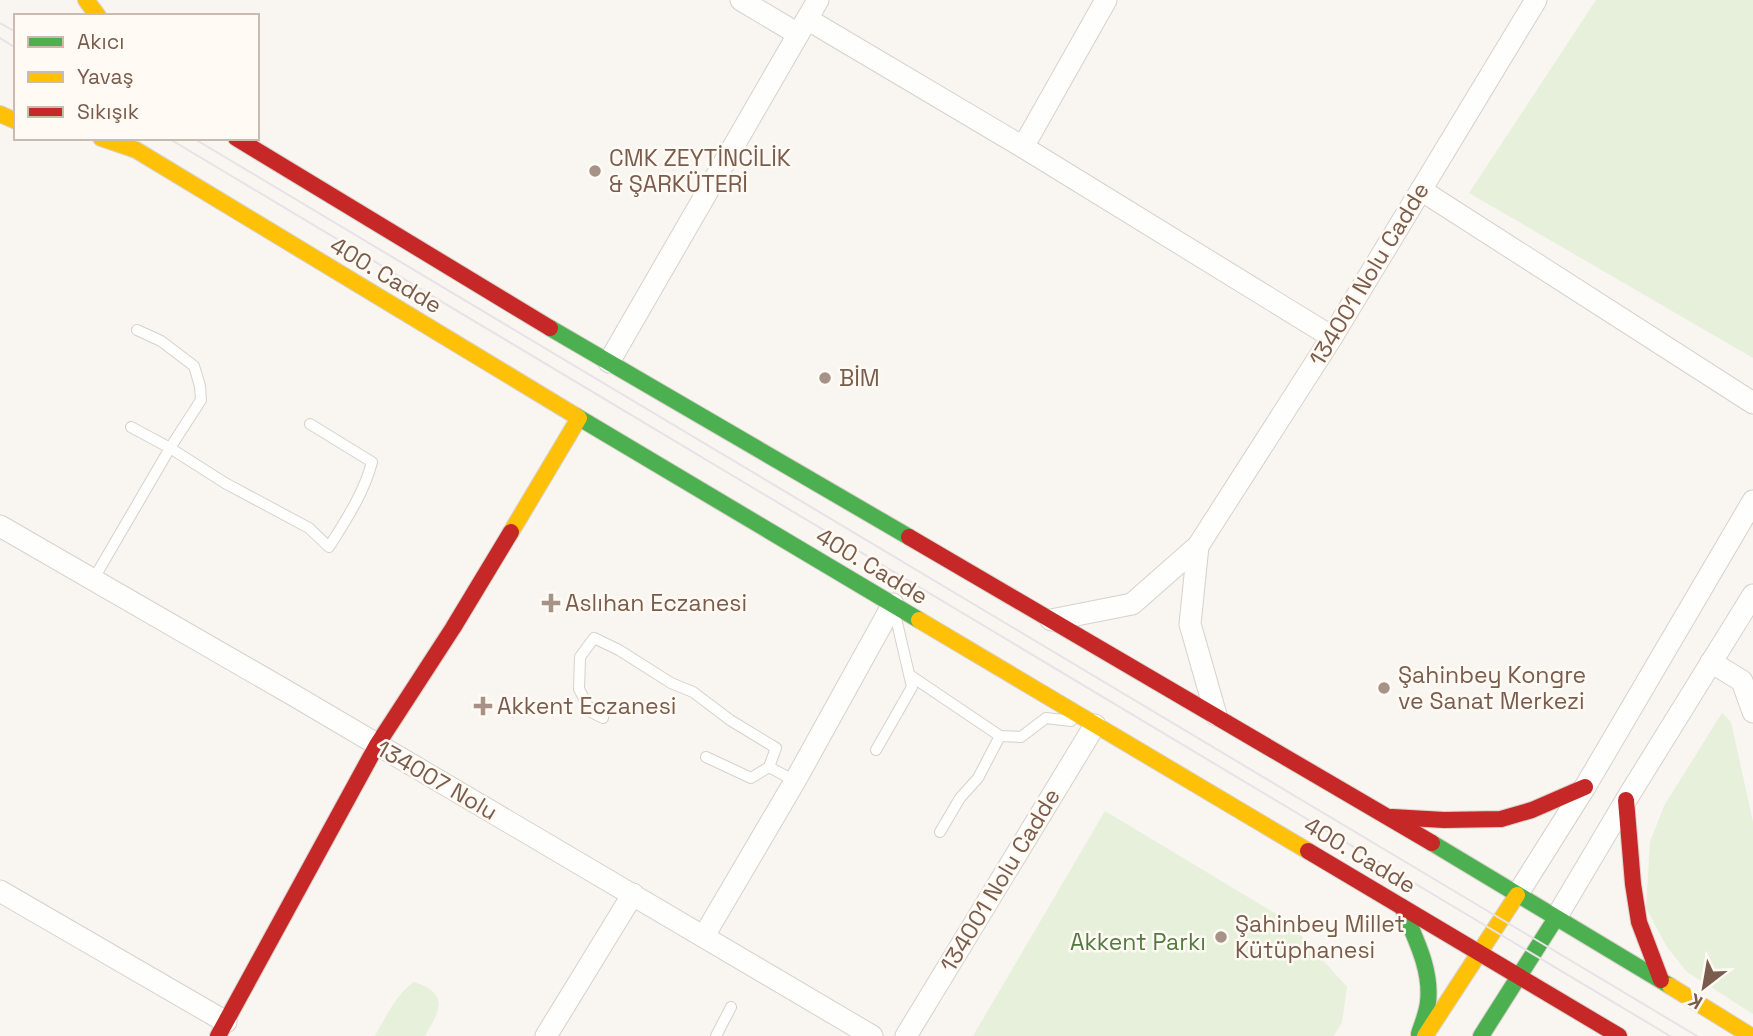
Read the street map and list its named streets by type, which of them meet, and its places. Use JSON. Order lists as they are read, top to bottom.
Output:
{
  "streets": {
    "main road": ["400. Cadde"],
    "street": ["134001 Nolu Cadde", "134007 Nolu"]
  },
  "crossings": [
    ["134001 Nolu Cadde", "400. Cadde"]
  ],
  "parks": ["Akkent Parkı"],
  "places": {
    "other": [
      "CMK ZEYTİNCİLİK & ŞARKÜTERİ",
      "BİM",
      "Şahinbey Kongre ve Sanat Merkezi",
      "Şahinbey Millet Kütüphanesi"
    ],
    "health": ["Aslıhan Eczanesi", "Akkent Eczanesi"]
  },
  "legend": ["Akıcı", "Yavaş", "Sıkışık"],
  "north": "bottom left"
}
